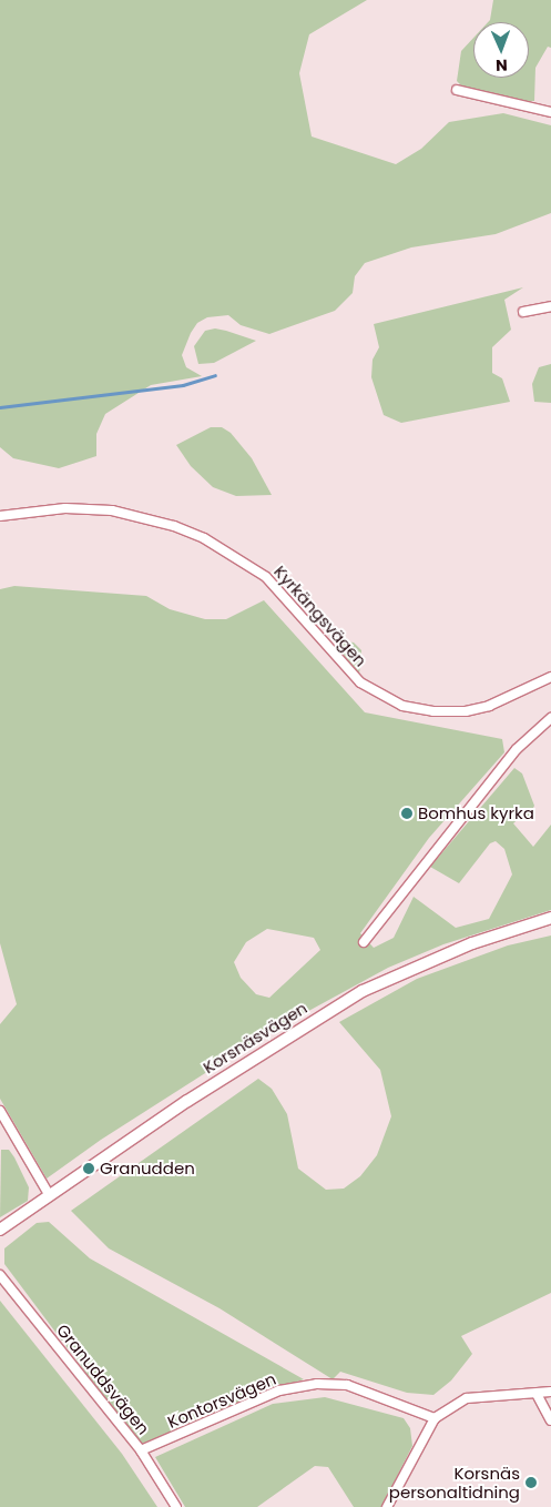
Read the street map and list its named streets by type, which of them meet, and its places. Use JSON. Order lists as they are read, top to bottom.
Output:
{
  "streets": {
    "street": [
      "Kyrkängsvägen",
      "Korsnäsvägen",
      "Granuddsvägen",
      "Kontorsvägen"
    ]
  },
  "crossings": [
    ["Granuddsvägen", "Kontorsvägen"]
  ],
  "places": ["Bomhus kyrka", "Granudden", "Korsnäs personaltidning"],
  "north": "bottom"
}
